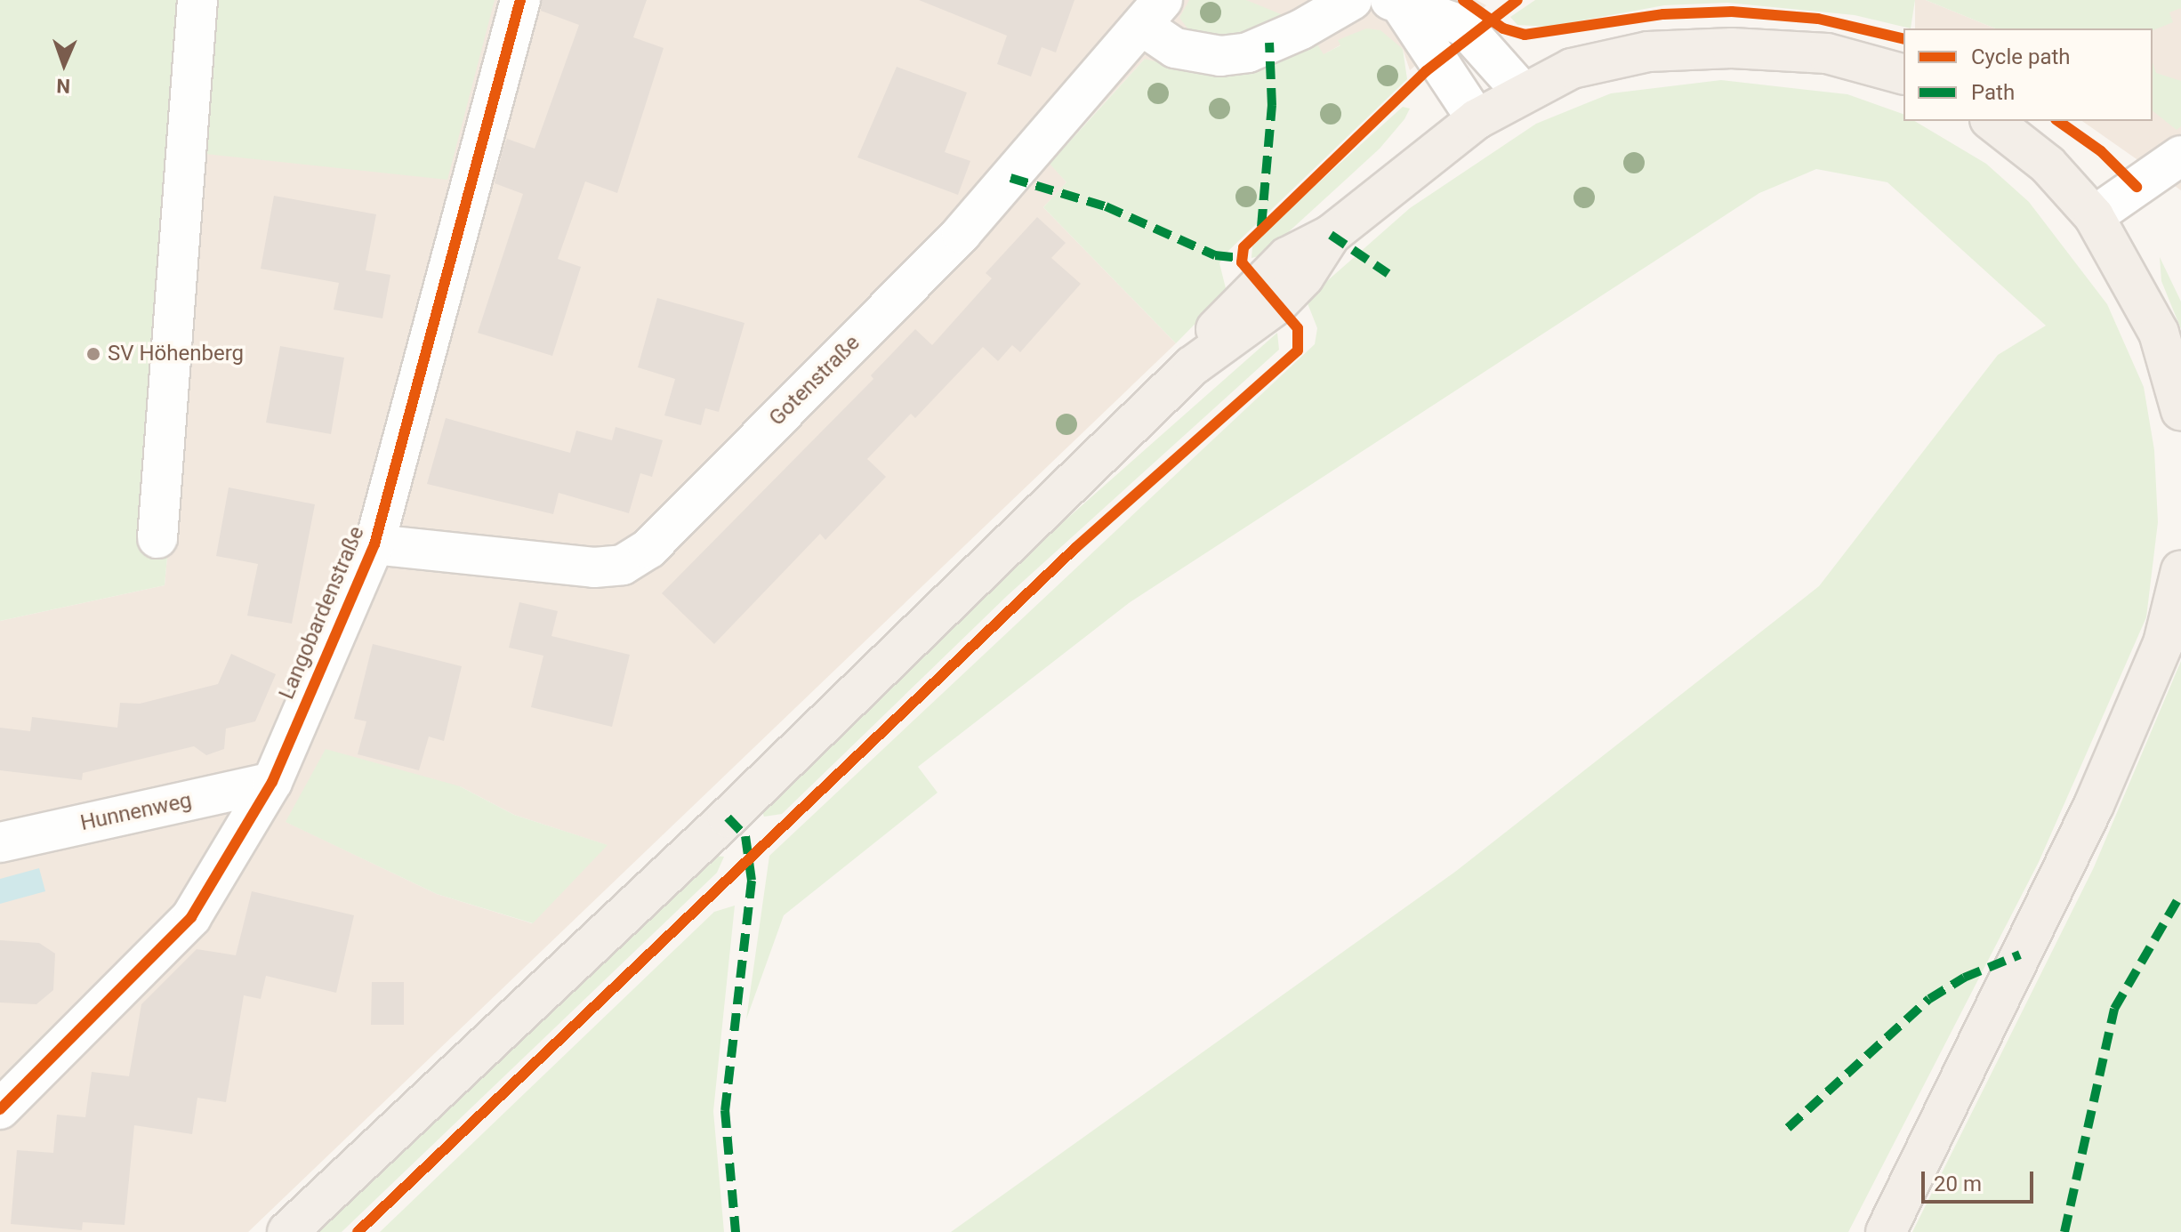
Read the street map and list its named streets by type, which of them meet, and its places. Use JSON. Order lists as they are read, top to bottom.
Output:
{
  "streets": {
    "street": ["Gotenstraße", "Langobardenstraße", "Hunnenweg"]
  },
  "crossings": [
    ["Gotenstraße", "Langobardenstraße"],
    ["Langobardenstraße", "Hunnenweg"]
  ],
  "places": ["SV Höhenberg"],
  "legend": ["Cycle path", "Path"],
  "scale_bar": "20 m",
  "north": "bottom"
}
